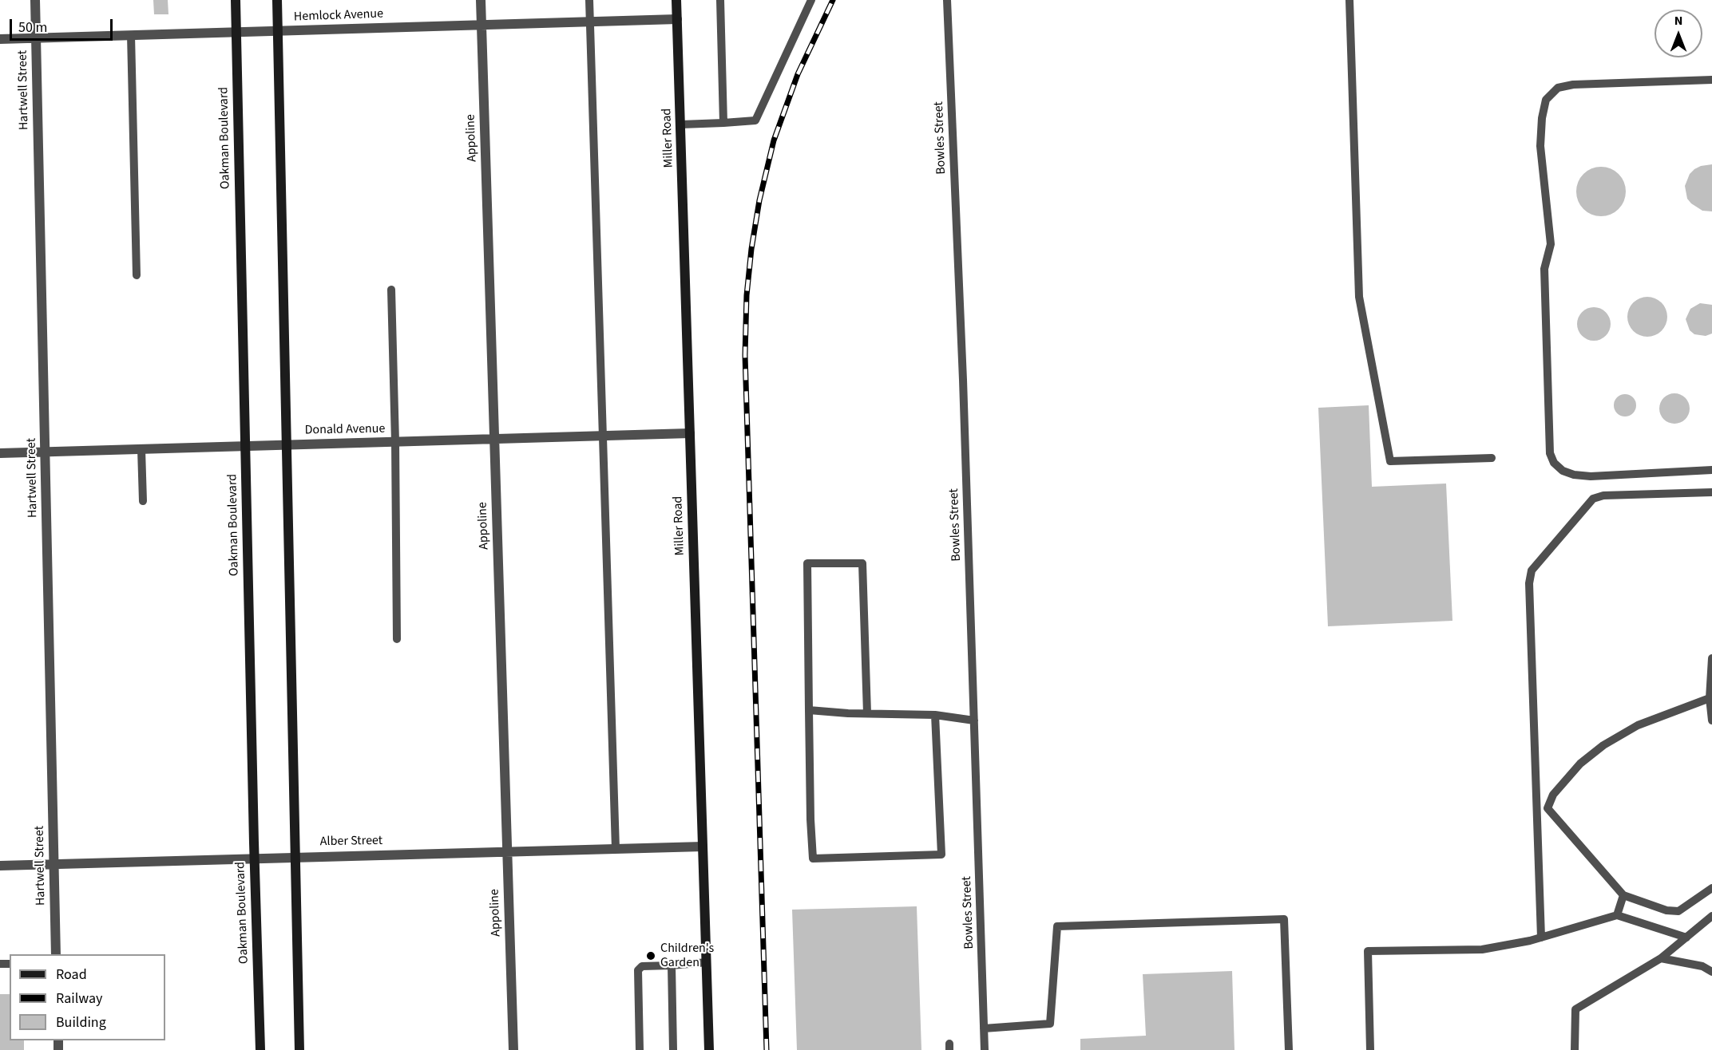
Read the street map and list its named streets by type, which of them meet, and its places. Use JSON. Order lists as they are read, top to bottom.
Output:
{
  "streets": {
    "street": [
      "Hemlock Avenue",
      "Hartwell Street",
      "Oakman Boulevard",
      "Appoline",
      "Miller Road",
      "Donald Avenue",
      "Alber Street"
    ],
    "lane": ["Bowles Street"]
  },
  "crossings": [
    ["Hemlock Avenue", "Hartwell Street"],
    ["Hemlock Avenue", "Oakman Boulevard"],
    ["Hemlock Avenue", "Appoline"],
    ["Hemlock Avenue", "Miller Road"],
    ["Hartwell Street", "Donald Avenue"],
    ["Hartwell Street", "Alber Street"],
    ["Oakman Boulevard", "Donald Avenue"],
    ["Oakman Boulevard", "Alber Street"],
    ["Appoline", "Donald Avenue"],
    ["Appoline", "Alber Street"],
    ["Miller Road", "Donald Avenue"],
    ["Miller Road", "Alber Street"]
  ],
  "places": ["Children's Garden"],
  "legend": ["Road", "Railway", "Building"],
  "scale_bar": "50 m",
  "north": "top"
}
